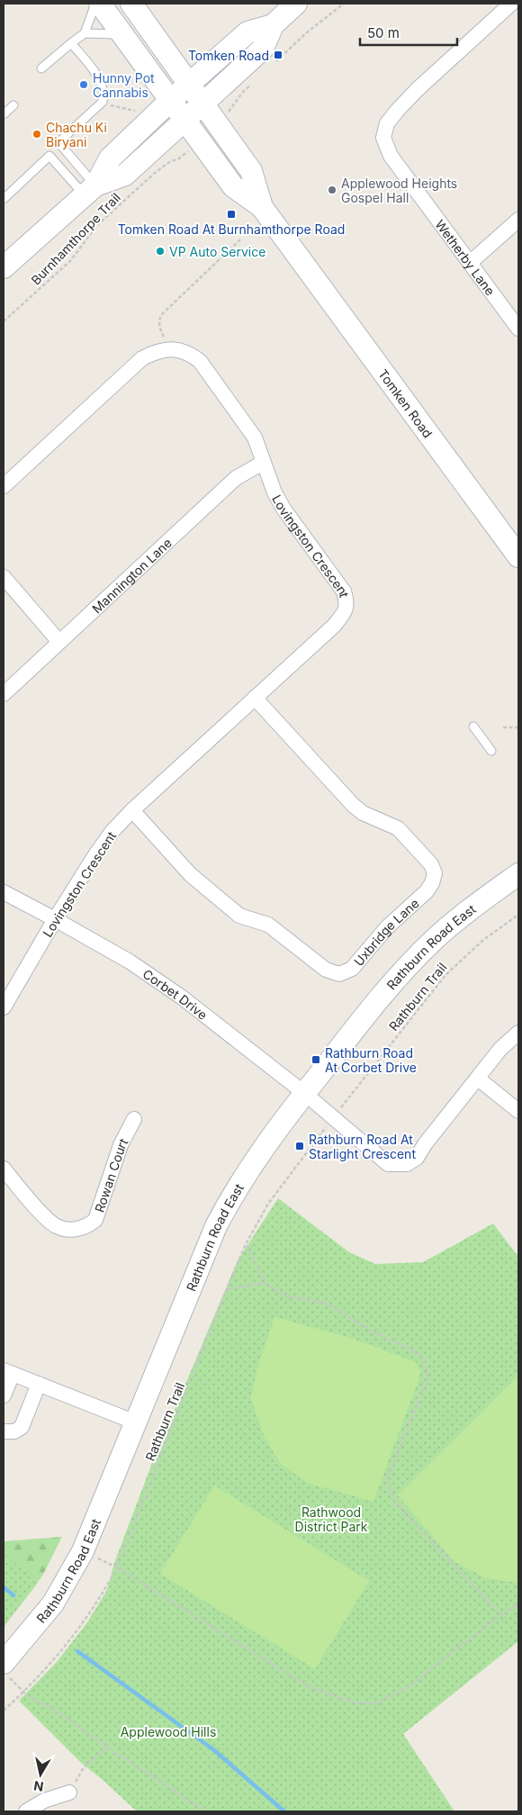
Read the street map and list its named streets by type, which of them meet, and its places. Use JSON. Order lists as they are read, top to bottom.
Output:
{
  "streets": {
    "street": [
      "Wetherby Lane",
      "Tomken Road",
      "Lovingston Crescent",
      "Mannington Lane",
      "Uxbridge Lane",
      "Rathburn Road East",
      "Corbet Drive",
      "Rowan Court"
    ],
    "path": ["Burnhamthorpe Trail", "Rathburn Trail"]
  },
  "crossings": [
    ["Lovingston Crescent", "Mannington Lane"],
    ["Lovingston Crescent", "Uxbridge Lane"],
    ["Lovingston Crescent", "Corbet Drive"],
    ["Rathburn Road East", "Corbet Drive"],
    ["Corbet Drive", "Rathburn Trail"]
  ],
  "parks": ["Rathwood District Park", "Applewood Hills"],
  "places": {
    "transit": [
      "Tomken Road",
      "Tomken Road At Burnhamthorpe Road",
      "Rathburn Road At Corbet Drive",
      "Rathburn Road At Starlight Crescent"
    ],
    "other": [
      "Hunny Pot Cannabis",
      "Chachu Ki Biryani",
      "Applewood Heights Gospel Hall",
      "VP Auto Service"
    ]
  },
  "scale_bar": "50 m",
  "north": "bottom"
}
